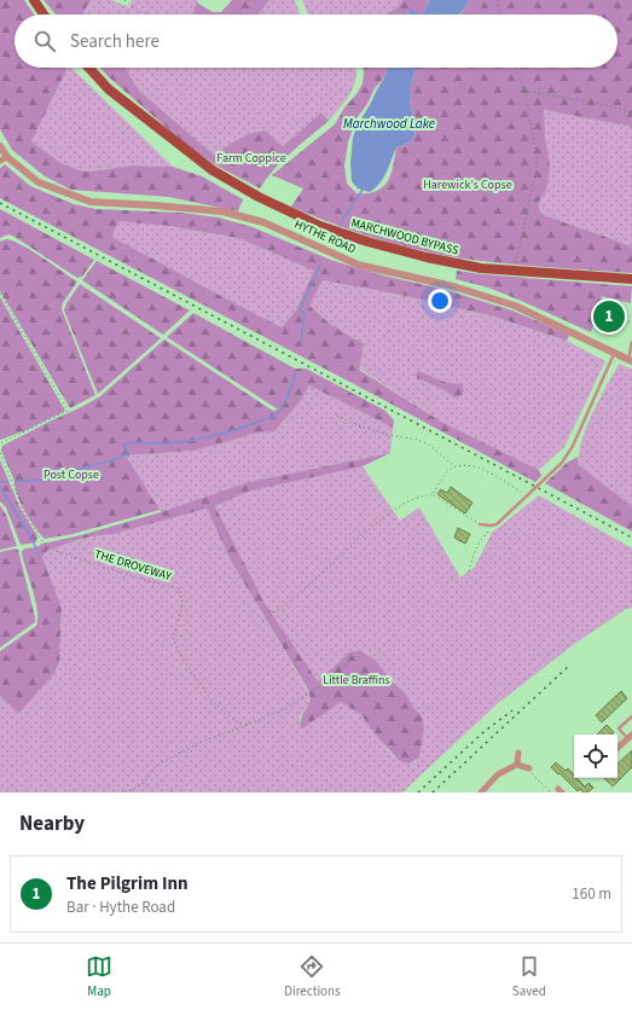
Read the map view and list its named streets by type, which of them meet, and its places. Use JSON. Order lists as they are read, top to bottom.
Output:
{
  "streets": {
    "main road": ["MARCHWOOD BYPASS"],
    "street": ["HYTHE ROAD"],
    "path": ["THE DROVEWAY"]
  },
  "water": ["Marchwood Lake"],
  "parks": [
    "Farm Coppice",
    "Harewick's Copse",
    "Post Copse",
    "Little Braffins"
  ],
  "page": {
    "search": "Search here",
    "pins": "1",
    "heading": "Nearby",
    "list": [
      {
        "mark": "1",
        "name": "The Pilgrim Inn",
        "note": "Bar · Hythe Road",
        "value": "160 m"
      }
    ],
    "nav": ["Map", "Directions", "Saved"]
  }
}
